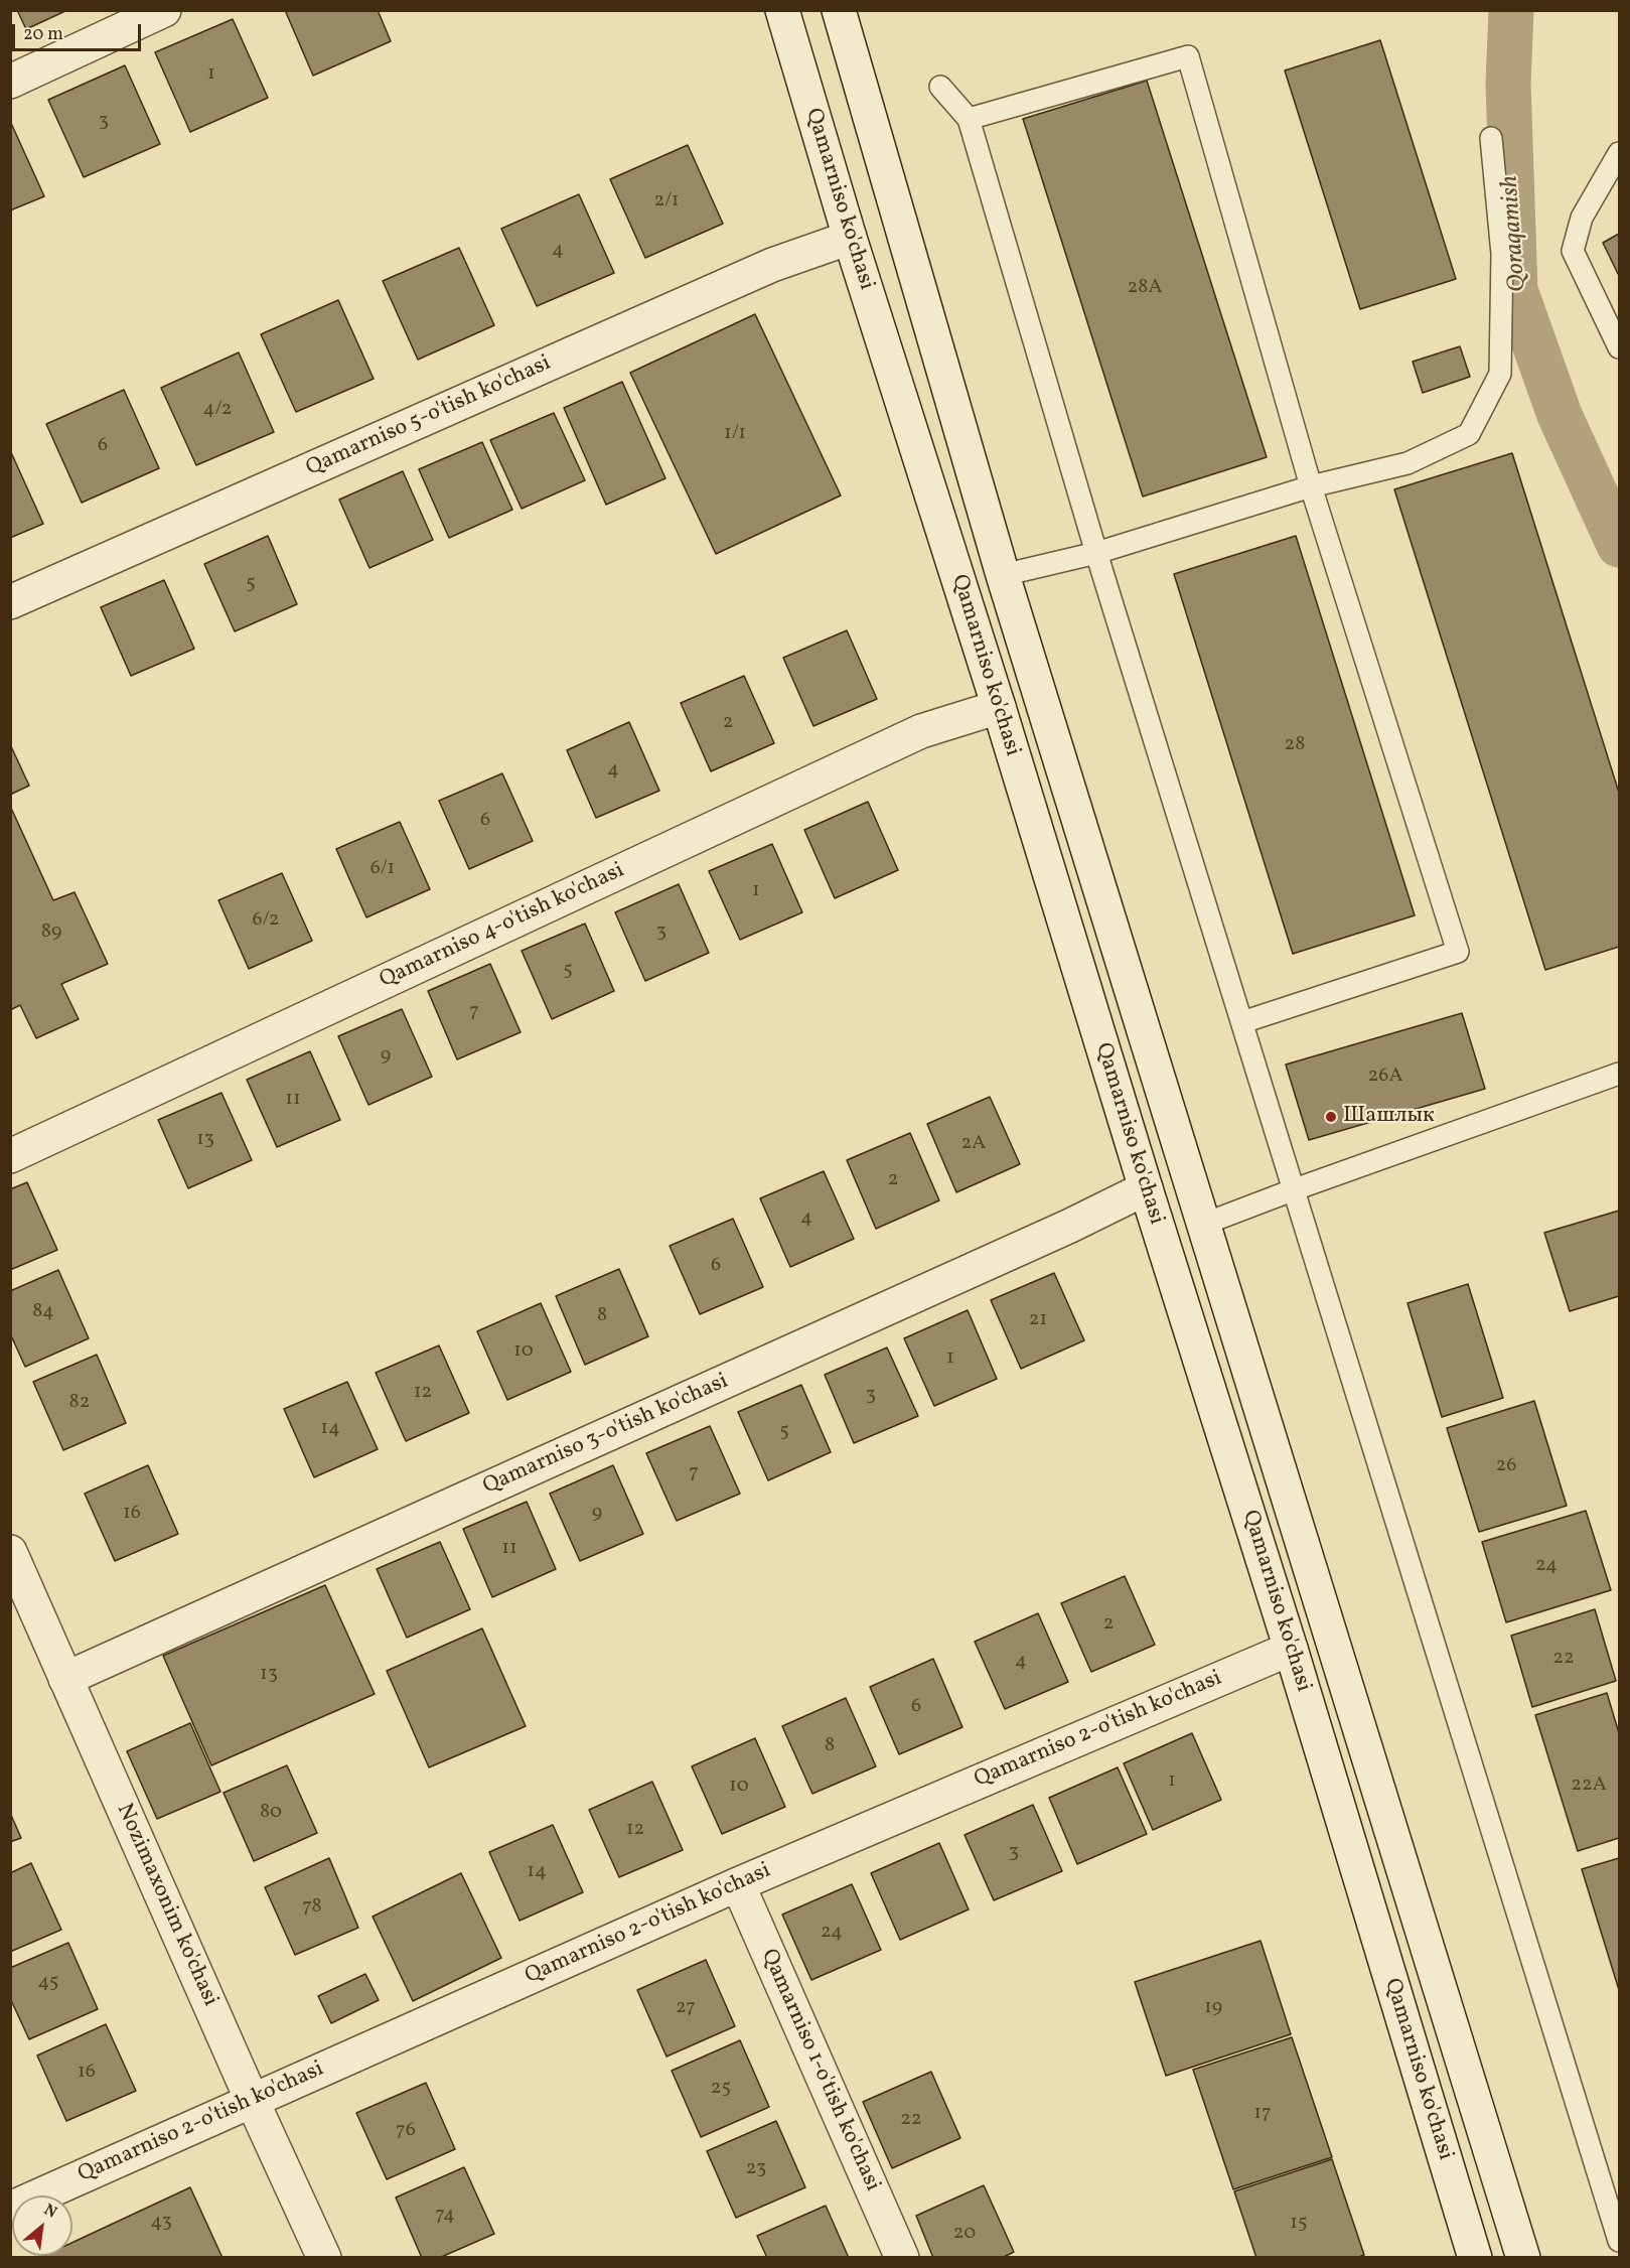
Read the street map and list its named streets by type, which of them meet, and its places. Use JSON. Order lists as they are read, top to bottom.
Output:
{
  "streets": {
    "street": [
      "Qamarniso ko'chasi",
      "Qamarniso 5-o'tish ko'chasi",
      "Qamarniso 4-o'tish ko'chasi",
      "Qamarniso 3-o'tish ko'chasi",
      "Qamarniso 2-o'tish ko'chasi",
      "Nozimaxonim ko'chasi",
      "Qamarniso 1-o'tish ko'chasi"
    ]
  },
  "crossings": [
    ["Qamarniso ko'chasi", "Qamarniso 5-o'tish ko'chasi"],
    ["Qamarniso ko'chasi", "Qamarniso 4-o'tish ko'chasi"],
    ["Qamarniso ko'chasi", "Qamarniso 3-o'tish ko'chasi"],
    ["Qamarniso ko'chasi", "Qamarniso 2-o'tish ko'chasi"],
    ["Qamarniso 3-o'tish ko'chasi", "Nozimaxonim ko'chasi"],
    ["Qamarniso 2-o'tish ko'chasi", "Nozimaxonim ko'chasi"],
    ["Qamarniso 2-o'tish ko'chasi", "Qamarniso 1-o'tish ko'chasi"]
  ],
  "water": ["Qoraqamish"],
  "places": ["Шашлык"],
  "house_numbers": [
    "1",
    "3",
    "2/1",
    "4",
    "28A",
    "4/2",
    "1/1",
    "6",
    "5",
    "2",
    "28",
    "4",
    "6",
    "6/1",
    "1",
    "6/2",
    "89",
    "3",
    "5",
    "7",
    "9",
    "26A",
    "11",
    "13",
    "2A",
    "2",
    "4",
    "6",
    "84",
    "8",
    "21",
    "10",
    "1",
    "12",
    "3",
    "82",
    "14",
    "5",
    "26",
    "7",
    "16",
    "9",
    "11",
    "24",
    "2",
    "22",
    "4",
    "13",
    "6",
    "8",
    "1",
    "22A",
    "10",
    "80",
    "12",
    "3",
    "14",
    "78",
    "24",
    "45",
    "27",
    "19",
    "16",
    "25",
    "17",
    "22",
    "76",
    "23",
    "74",
    "43",
    "15",
    "20"
  ],
  "scale_bar": "20 m",
  "north": "top right"
}
